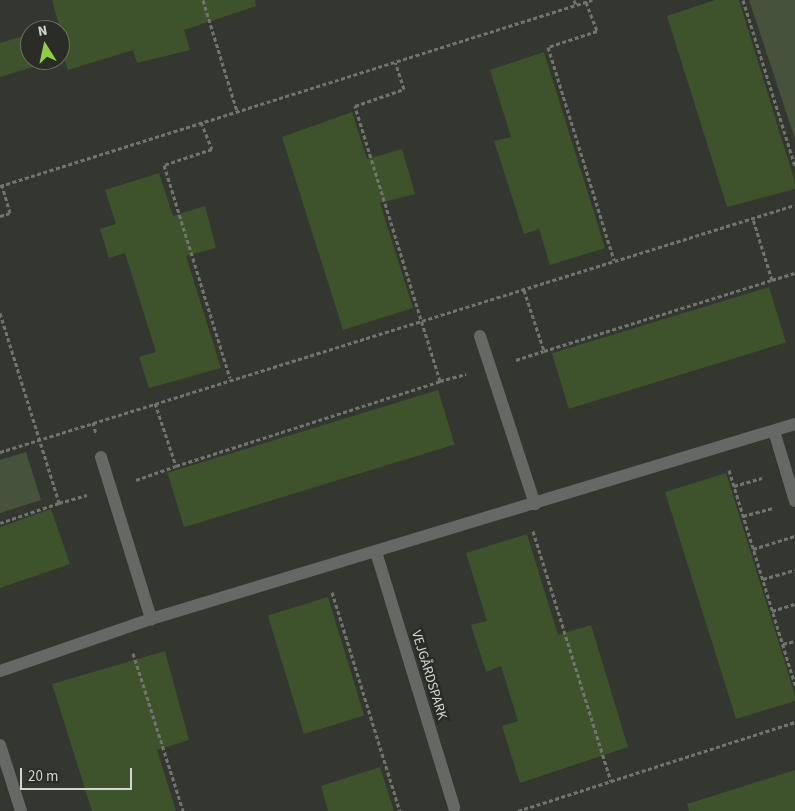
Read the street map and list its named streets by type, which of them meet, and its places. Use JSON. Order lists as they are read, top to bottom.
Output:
{
  "streets": {
    "street": ["VEJGÅRDSPARK"]
  },
  "scale_bar": "20 m",
  "north": "top"
}
